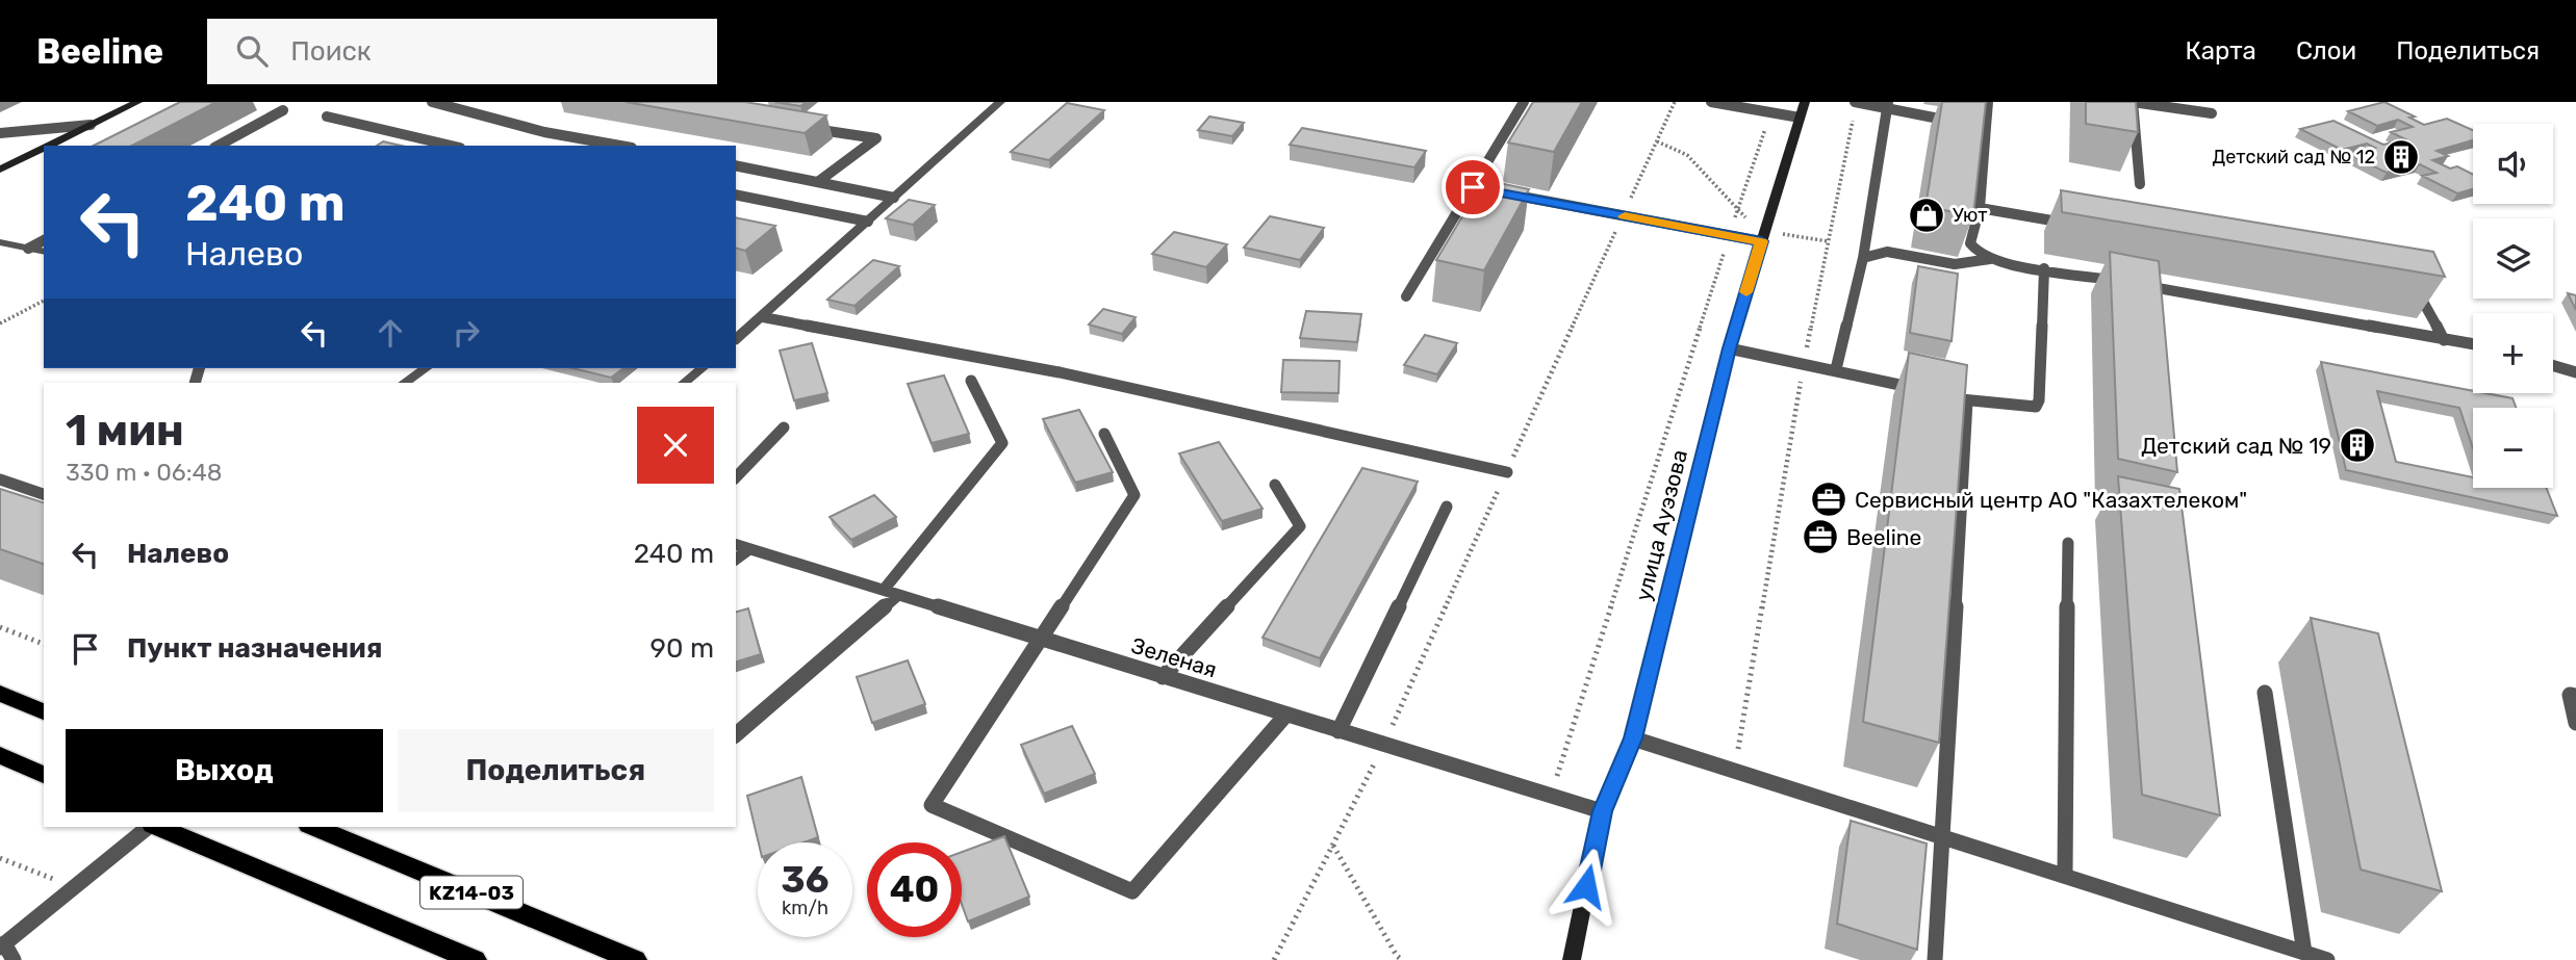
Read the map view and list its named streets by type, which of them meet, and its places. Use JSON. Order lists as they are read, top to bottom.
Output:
{
  "streets": {
    "main road": ["KZ14-03"],
    "street": ["улица Ауэзова"],
    "lane": ["Зеленая"]
  },
  "crossings": [
    ["улица Ауэзова", "Зеленая"]
  ],
  "places": {
    "building": ["Детский сад № 12", "Детский сад № 19"],
    "shop": ["Уют"],
    "office": ["Сервисный центр АО \"Казахтелеком\"", "Beeline"]
  },
  "page": {
    "header": "Beeline",
    "search": "Поиск",
    "nav": ["Карта", "Слои", "Поделиться"],
    "map_buttons": ["+", "−"],
    "turn": ["240 m", "Налево"],
    "heading": ["1 мин", "330 m · 06:48"],
    "list": [
      {
        "name": "Налево",
        "value": "240 m"
      },
      {
        "name": "Пункт назначения",
        "value": "90 m"
      }
    ],
    "buttons": ["Выход", "Поделиться"],
    "speed": "36 km/h",
    "limit": "40"
  }
}
